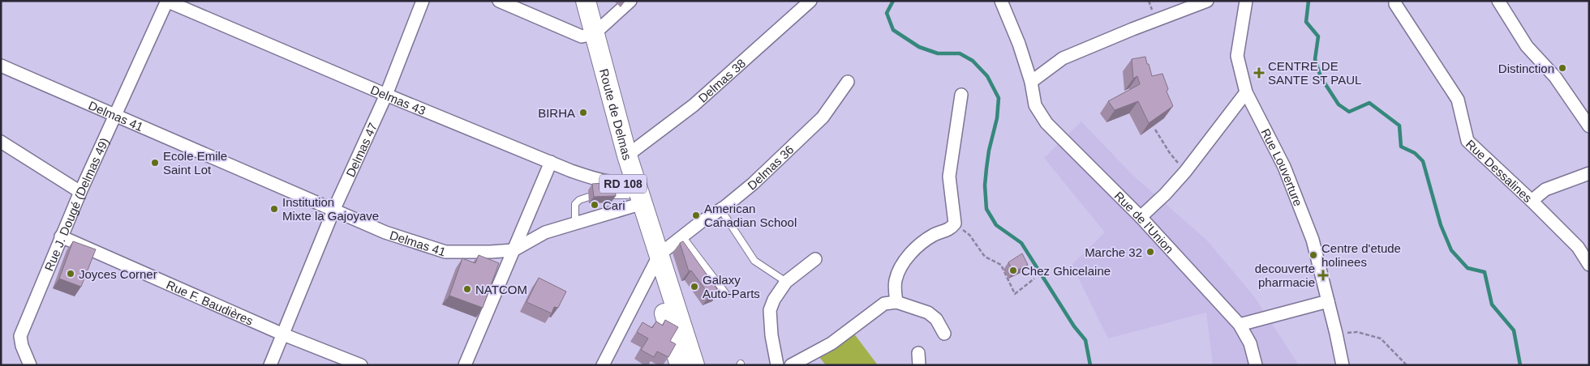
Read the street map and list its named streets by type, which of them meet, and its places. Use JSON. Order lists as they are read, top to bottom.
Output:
{
  "streets": {
    "main road": ["Route de Delmas", "RD 108"],
    "street": [
      "Delmas 38",
      "Delmas 43",
      "Delmas 41",
      "Delmas 47",
      "Rue Louverture",
      "Delmas 36",
      "Rue Dessalines",
      "Rue J. Dougé (Delmas 49)",
      "Rue de l'Union",
      "Rue F. Baudières"
    ]
  },
  "crossings": [
    ["Delmas 38", "Route de Delmas"],
    ["Delmas 43", "Route de Delmas"],
    ["Delmas 43", "Delmas 41"],
    ["Delmas 43", "Delmas 47"],
    ["Delmas 43", "Rue J. Dougé (Delmas 49)"],
    ["Route de Delmas", "Delmas 41"],
    ["Route de Delmas", "Delmas 36"],
    ["Delmas 41", "Delmas 47"],
    ["Delmas 41", "Rue J. Dougé (Delmas 49)"],
    ["Delmas 47", "Rue F. Baudières"],
    ["Rue J. Dougé (Delmas 49)", "Rue F. Baudières"]
  ],
  "places": {
    "other": [
      "Distinction",
      "BIRHA",
      "Ecole Emile Saint Lot",
      "Cari",
      "Institution Mixte la Gajoyave",
      "American Canadian School",
      "Marche 32",
      "Centre d'etude holinees",
      "Chez Ghicelaine",
      "Joyces Corner",
      "Galaxy Auto-Parts",
      "NATCOM"
    ],
    "health": ["CENTRE DE SANTE ST PAUL", "decouverte pharmacie"]
  }
}
